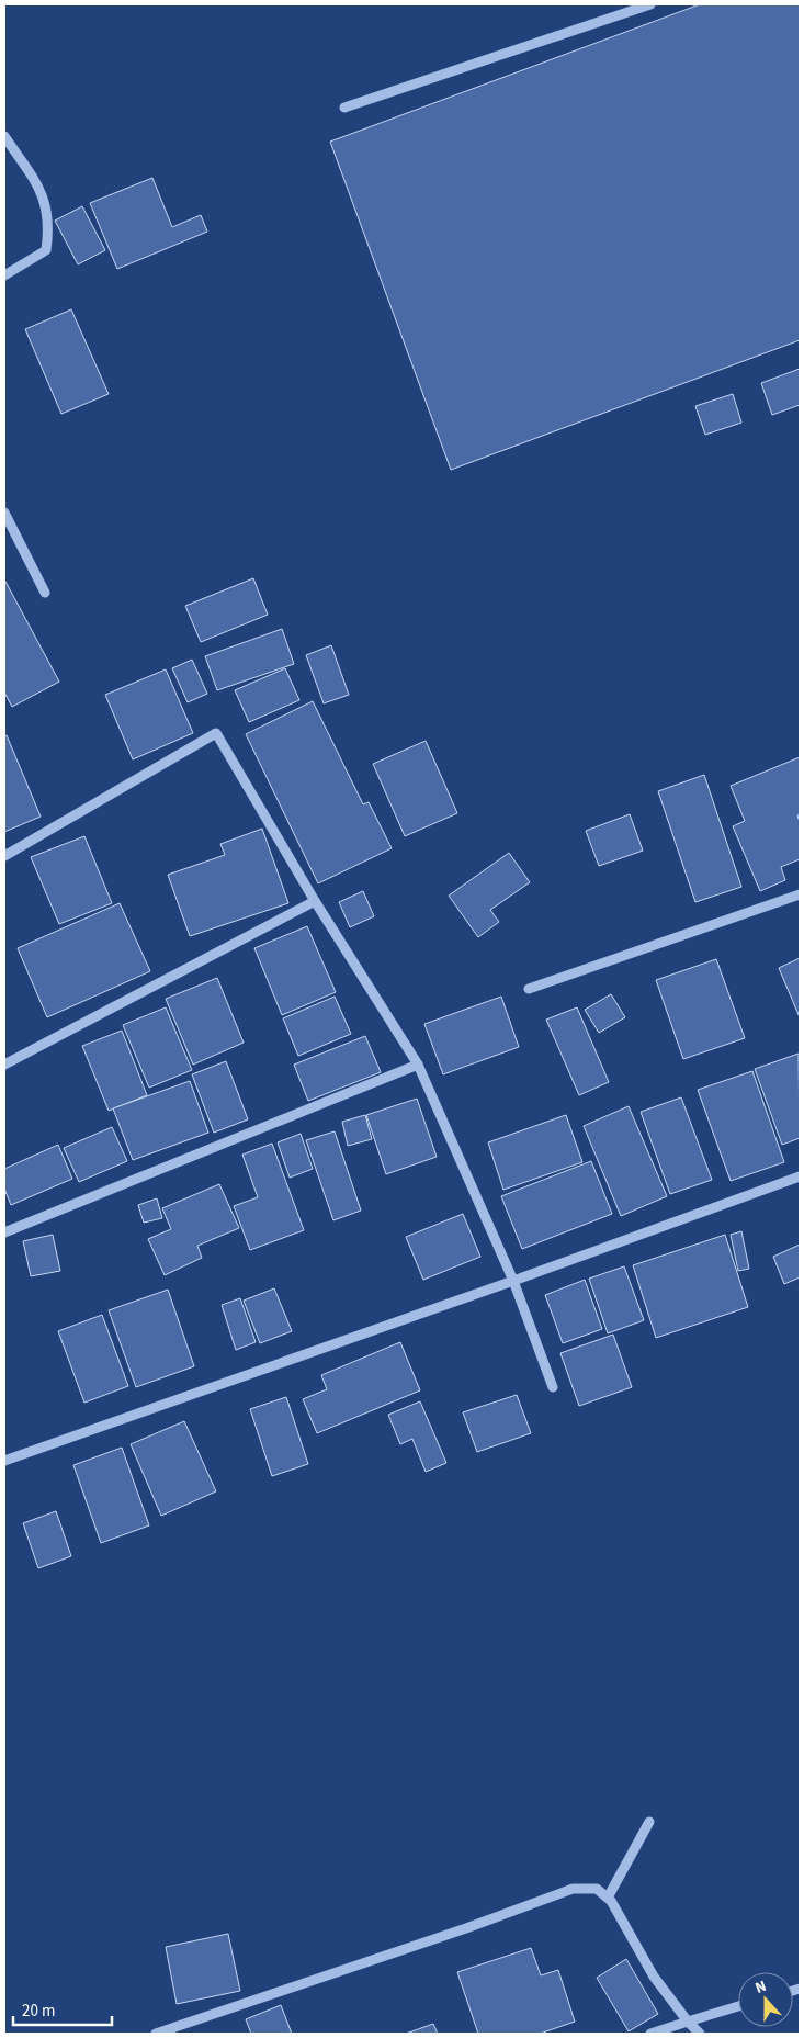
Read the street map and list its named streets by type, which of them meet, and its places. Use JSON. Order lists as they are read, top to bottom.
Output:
{
  "scale_bar": "20 m",
  "north": "top"
}
